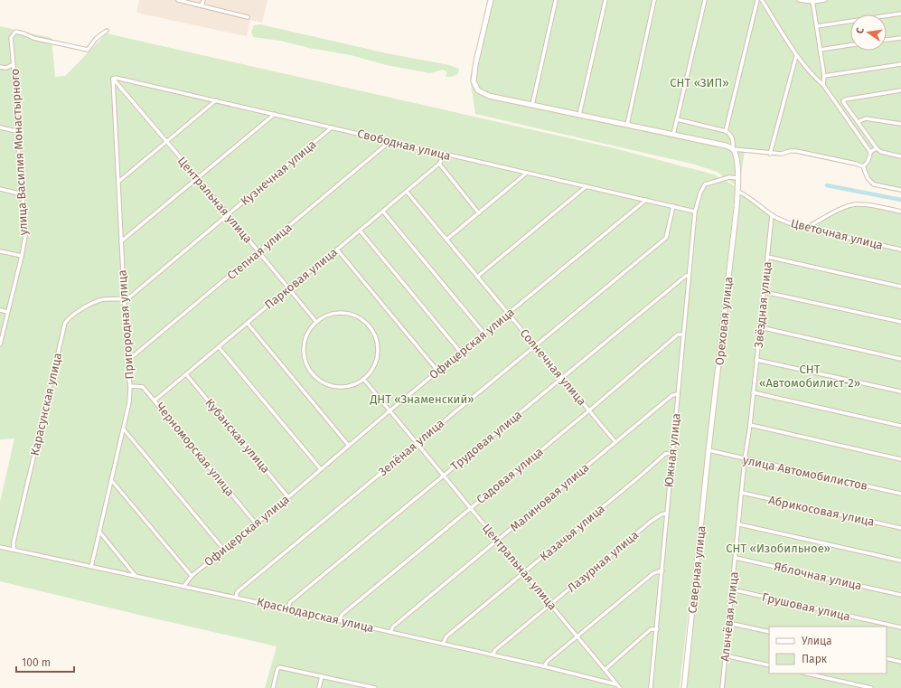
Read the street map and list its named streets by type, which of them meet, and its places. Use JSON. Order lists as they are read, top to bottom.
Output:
{
  "streets": {
    "street": [
      "Свободная улица",
      "улица Василия Монастырного",
      "Кузнечная улица",
      "Центральная улица",
      "Цветочная улица",
      "Степная улица",
      "Парковая улица",
      "Звёздная улица",
      "Ореховая улица",
      "Пригородная улица",
      "Офицерская улица",
      "Солнечная улица",
      "Карасунская улица",
      "Кубанская улица",
      "Трудовая улица",
      "Зелёная улица",
      "Черноморская улица",
      "Южная улица",
      "улица Автомобилистов",
      "Садовая улица",
      "Малиновая улица",
      "Абрикосовая улица",
      "Казачья улица",
      "Лазурная улица",
      "Северная улица",
      "Яблочная улица",
      "Грушовая улица",
      "Краснодарская улица",
      "Алычёвая улица"
    ]
  },
  "crossings": [
    ["Свободная улица", "Кузнечная улица"],
    ["Свободная улица", "Центральная улица"],
    ["Свободная улица", "Степная улица"],
    ["Свободная улица", "Парковая улица"],
    ["Свободная улица", "Пригородная улица"],
    ["Свободная улица", "Офицерская улица"],
    ["Свободная улица", "Зелёная улица"],
    ["Свободная улица", "Южная улица"],
    ["Кузнечная улица", "Центральная улица"],
    ["Кузнечная улица", "Пригородная улица"],
    ["Кузнечная улица", "Карасунская улица"],
    ["Центральная улица", "Степная улица"],
    ["Центральная улица", "Парковая улица"],
    ["Центральная улица", "Пригородная улица"],
    ["Центральная улица", "Офицерская улица"],
    ["Центральная улица", "Трудовая улица"],
    ["Центральная улица", "Зелёная улица"],
    ["Центральная улица", "Садовая улица"],
    ["Центральная улица", "Малиновая улица"],
    ["Центральная улица", "Казачья улица"],
    ["Центральная улица", "Лазурная улица"],
    ["Центральная улица", "Краснодарская улица"],
    ["Цветочная улица", "Звёздная улица"],
    ["Цветочная улица", "Ореховая улица"],
    ["Степная улица", "Пригородная улица"],
    ["Парковая улица", "Солнечная улица"],
    ["Парковая улица", "Кубанская улица"],
    ["Парковая улица", "Черноморская улица"],
    ["Звёздная улица", "улица Автомобилистов"],
    ["Звёздная улица", "Алычёвая улица"],
    ["Ореховая улица", "Южная улица"],
    ["Ореховая улица", "улица Автомобилистов"],
    ["Ореховая улица", "Северная улица"],
    ["Пригородная улица", "Карасунская улица"],
    ["Пригородная улица", "Черноморская улица"],
    ["Пригородная улица", "Краснодарская улица"],
    ["Офицерская улица", "Солнечная улица"],
    ["Офицерская улица", "Кубанская улица"],
    ["Офицерская улица", "Черноморская улица"],
    ["Офицерская улица", "Краснодарская улица"],
    ["Солнечная улица", "Трудовая улица"],
    ["Солнечная улица", "Зелёная улица"],
    ["Солнечная улица", "Садовая улица"],
    ["Солнечная улица", "Малиновая улица"],
    ["Карасунская улица", "Краснодарская улица"],
    ["Трудовая улица", "Южная улица"],
    ["Трудовая улица", "Краснодарская улица"],
    ["Зелёная улица", "Краснодарская улица"],
    ["Южная улица", "Садовая улица"],
    ["Южная улица", "Малиновая улица"],
    ["Южная улица", "Казачья улица"],
    ["Южная улица", "Лазурная улица"],
    ["улица Автомобилистов", "Северная улица"],
    ["улица Автомобилистов", "Алычёвая улица"],
    ["Садовая улица", "Краснодарская улица"],
    ["Малиновая улица", "Краснодарская улица"],
    ["Абрикосовая улица", "Алычёвая улица"],
    ["Казачья улица", "Краснодарская улица"],
    ["Лазурная улица", "Краснодарская улица"],
    ["Яблочная улица", "Алычёвая улица"],
    ["Грушовая улица", "Алычёвая улица"]
  ],
  "parks": [
    "СНТ «ЗИП»",
    "СНТ «Автомобилист-2»",
    "ДНТ «Знаменский»",
    "СНТ «Изобильное»"
  ],
  "legend": ["Улица", "Парк"],
  "scale_bar": "100 m",
  "north": "left"
}
